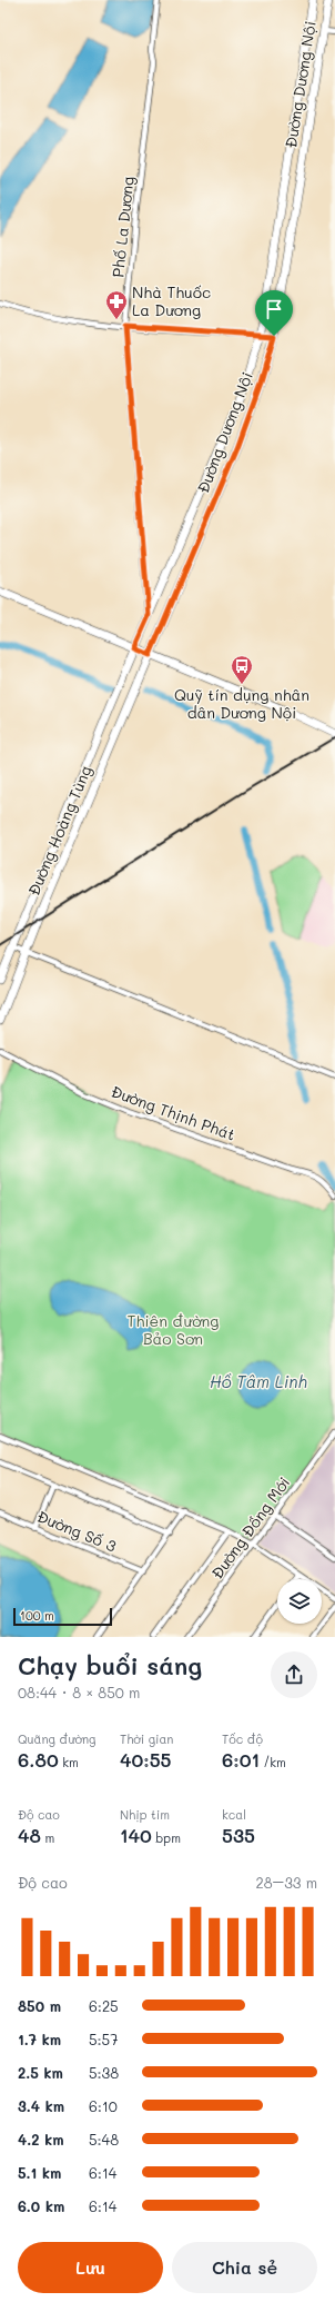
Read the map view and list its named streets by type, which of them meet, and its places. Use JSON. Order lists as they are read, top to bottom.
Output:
{
  "streets": {
    "main road": ["Đường Dương Nội", "Đường Hoàng Tùng"],
    "street": [
      "Phố La Dương",
      "Đường Thịnh Phát",
      "Đường Đồng Mới",
      "Đường Số 3"
    ]
  },
  "crossings": [
    ["Đường Dương Nội", "Phố La Dương"],
    ["Đường Dương Nội", "Đường Hoàng Tùng"]
  ],
  "water": ["Hồ Tâm Linh"],
  "parks": ["Thiên đường Bảo Sơn"],
  "places": {
    "pharmacy": ["Nhà Thuốc La Dương"],
    "bus stop": ["Quỹ tín dụng nhân dân Dương Nội"]
  },
  "scale_bar": "100 m",
  "page": {
    "scale": "100 m",
    "heading": ["Chạy buổi sáng", "08:44 · 8 × 850 m"],
    "stats": [
      ["Quãng đường", "6.80 km"],
      ["Thời gian", "40:55"],
      ["Tốc độ", "6:01 /km"],
      ["Độ cao", "48 m"],
      ["Nhịp tim", "140 bpm"],
      ["kcal", "535"]
    ],
    "chart": ["Độ cao", "28–33 m"],
    "list": [
      {
        "name": "850 m",
        "note": "6:25"
      },
      {
        "name": "1.7 km",
        "note": "5:57"
      },
      {
        "name": "2.5 km",
        "note": "5:38"
      },
      {
        "name": "3.4 km",
        "note": "6:10"
      },
      {
        "name": "4.2 km",
        "note": "5:48"
      },
      {
        "name": "5.1 km",
        "note": "6:14"
      },
      {
        "name": "6.0 km",
        "note": "6:14"
      }
    ],
    "buttons": ["Lưu", "Chia sẻ"]
  }
}
